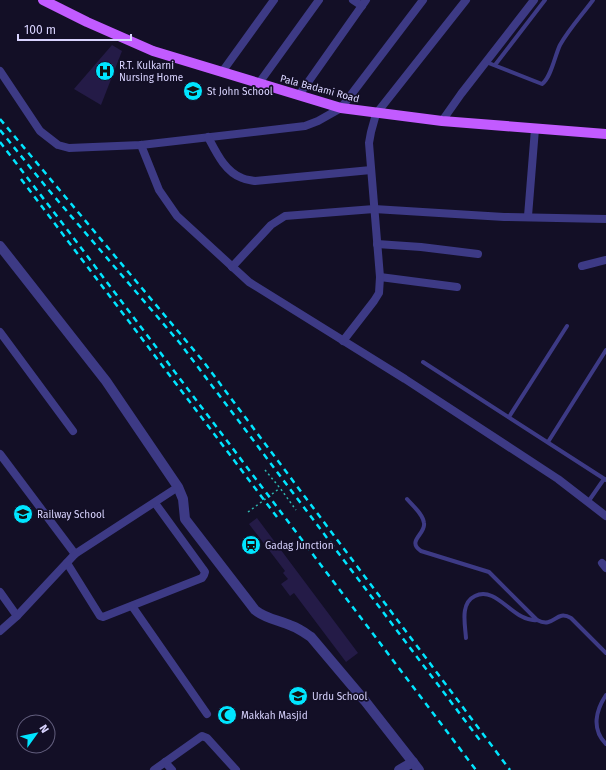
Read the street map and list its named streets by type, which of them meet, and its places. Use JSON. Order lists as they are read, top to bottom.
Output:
{
  "streets": {
    "main road": ["Pala Badami Road"]
  },
  "places": {
    "hospital": ["R.T. Kulkarni Nursing Home"],
    "school or university": ["St John School", "Railway School", "Urdu School"],
    "station": ["Gadag Junction"],
    "mosque": ["Makkah Masjid"]
  },
  "scale_bar": "100 m",
  "north": "top right"
}
